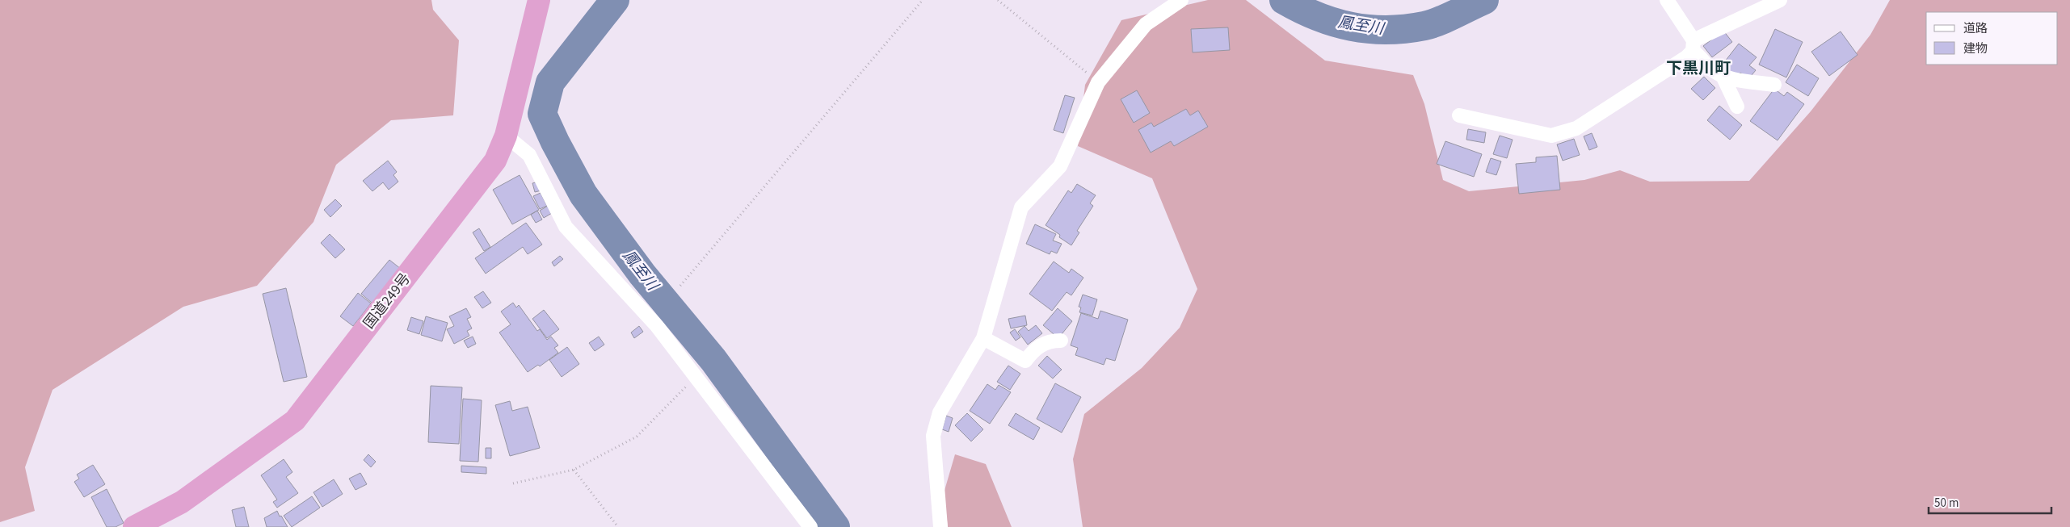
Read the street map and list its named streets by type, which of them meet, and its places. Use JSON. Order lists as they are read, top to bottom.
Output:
{
  "streets": {
    "highway": ["国道249号"]
  },
  "districts": ["下黒川町"],
  "water": ["鳳至川"],
  "legend": ["道路", "建物"],
  "scale_bar": "50 m"
}
